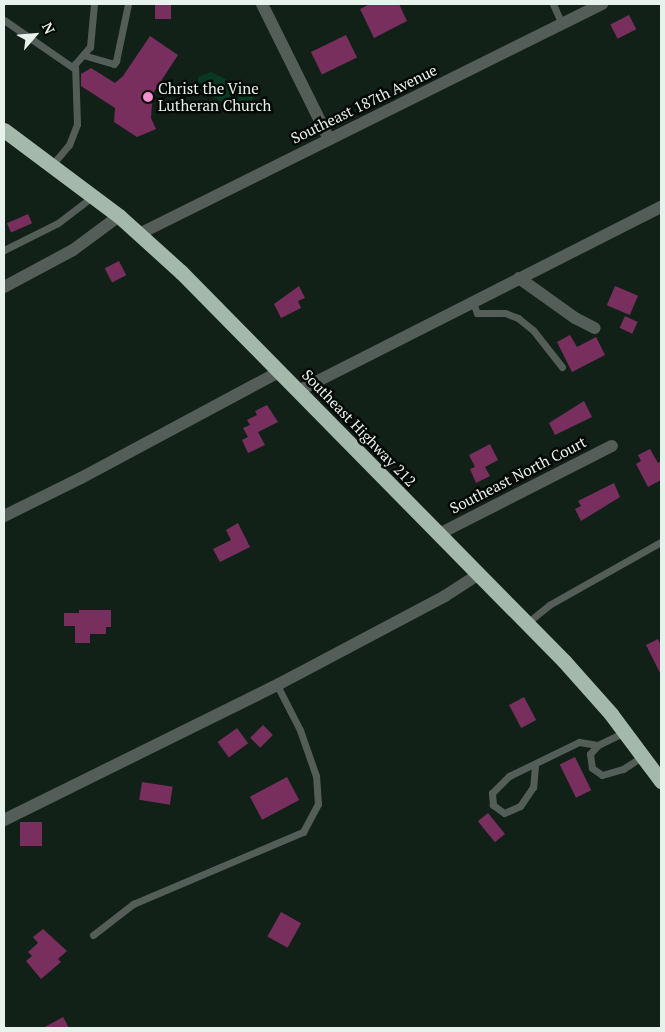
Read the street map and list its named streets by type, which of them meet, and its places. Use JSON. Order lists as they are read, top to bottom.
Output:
{
  "streets": {
    "highway": ["Southeast Highway 212"],
    "street": ["Southeast 187th Avenue", "Southeast North Court"]
  },
  "crossings": [
    ["Southeast 187th Avenue", "Southeast Highway 212"],
    ["Southeast Highway 212", "Southeast North Court"]
  ],
  "places": ["Christ the Vine Lutheran Church"],
  "north": "top right"
}
